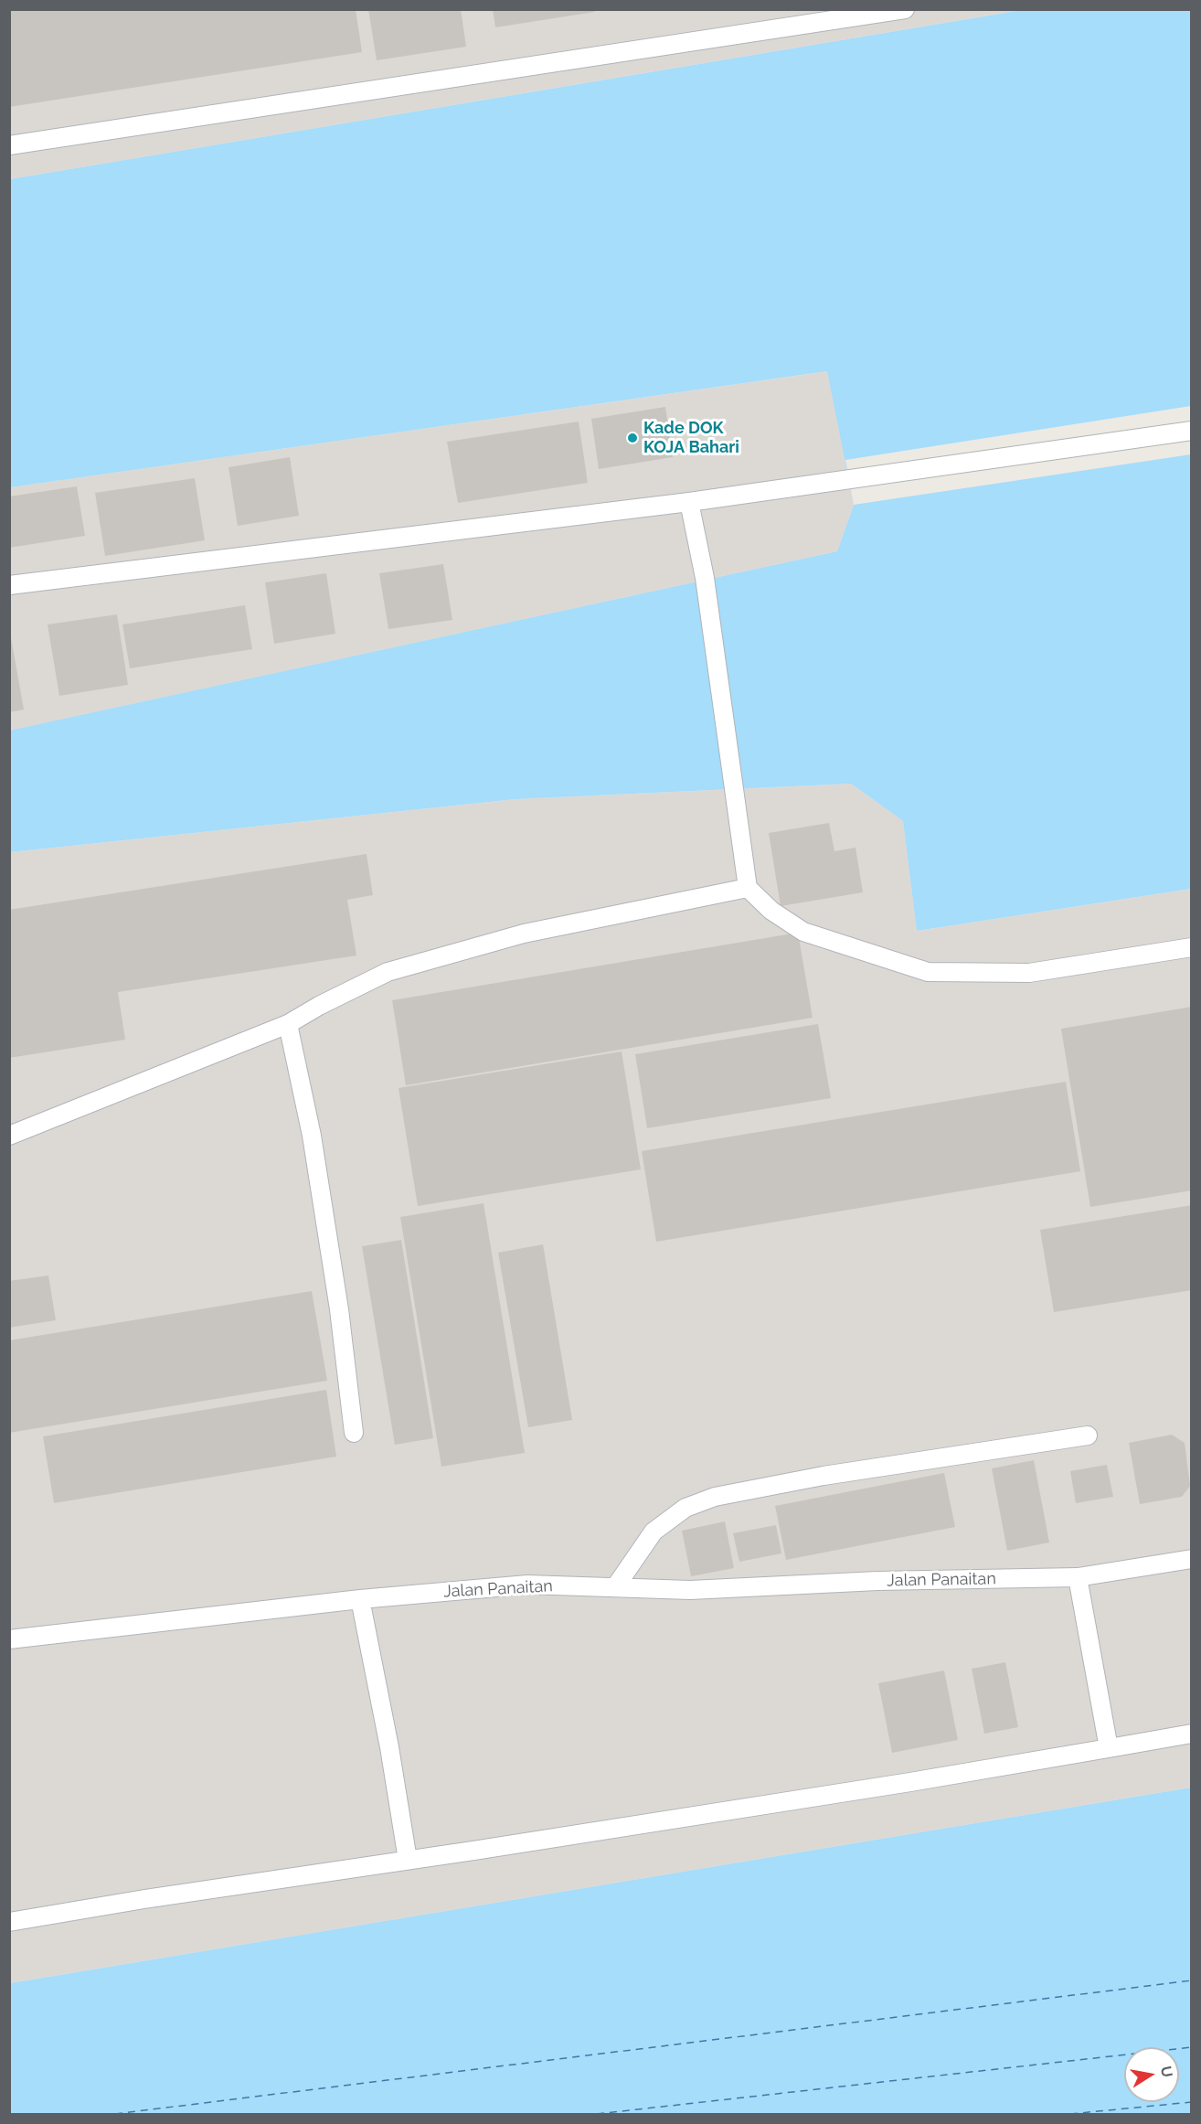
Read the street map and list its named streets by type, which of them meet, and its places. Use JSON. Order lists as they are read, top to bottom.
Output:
{
  "streets": {
    "lane": ["Jalan Panaitan"]
  },
  "places": ["Kade DOK KOJA Bahari"],
  "north": "right"
}
